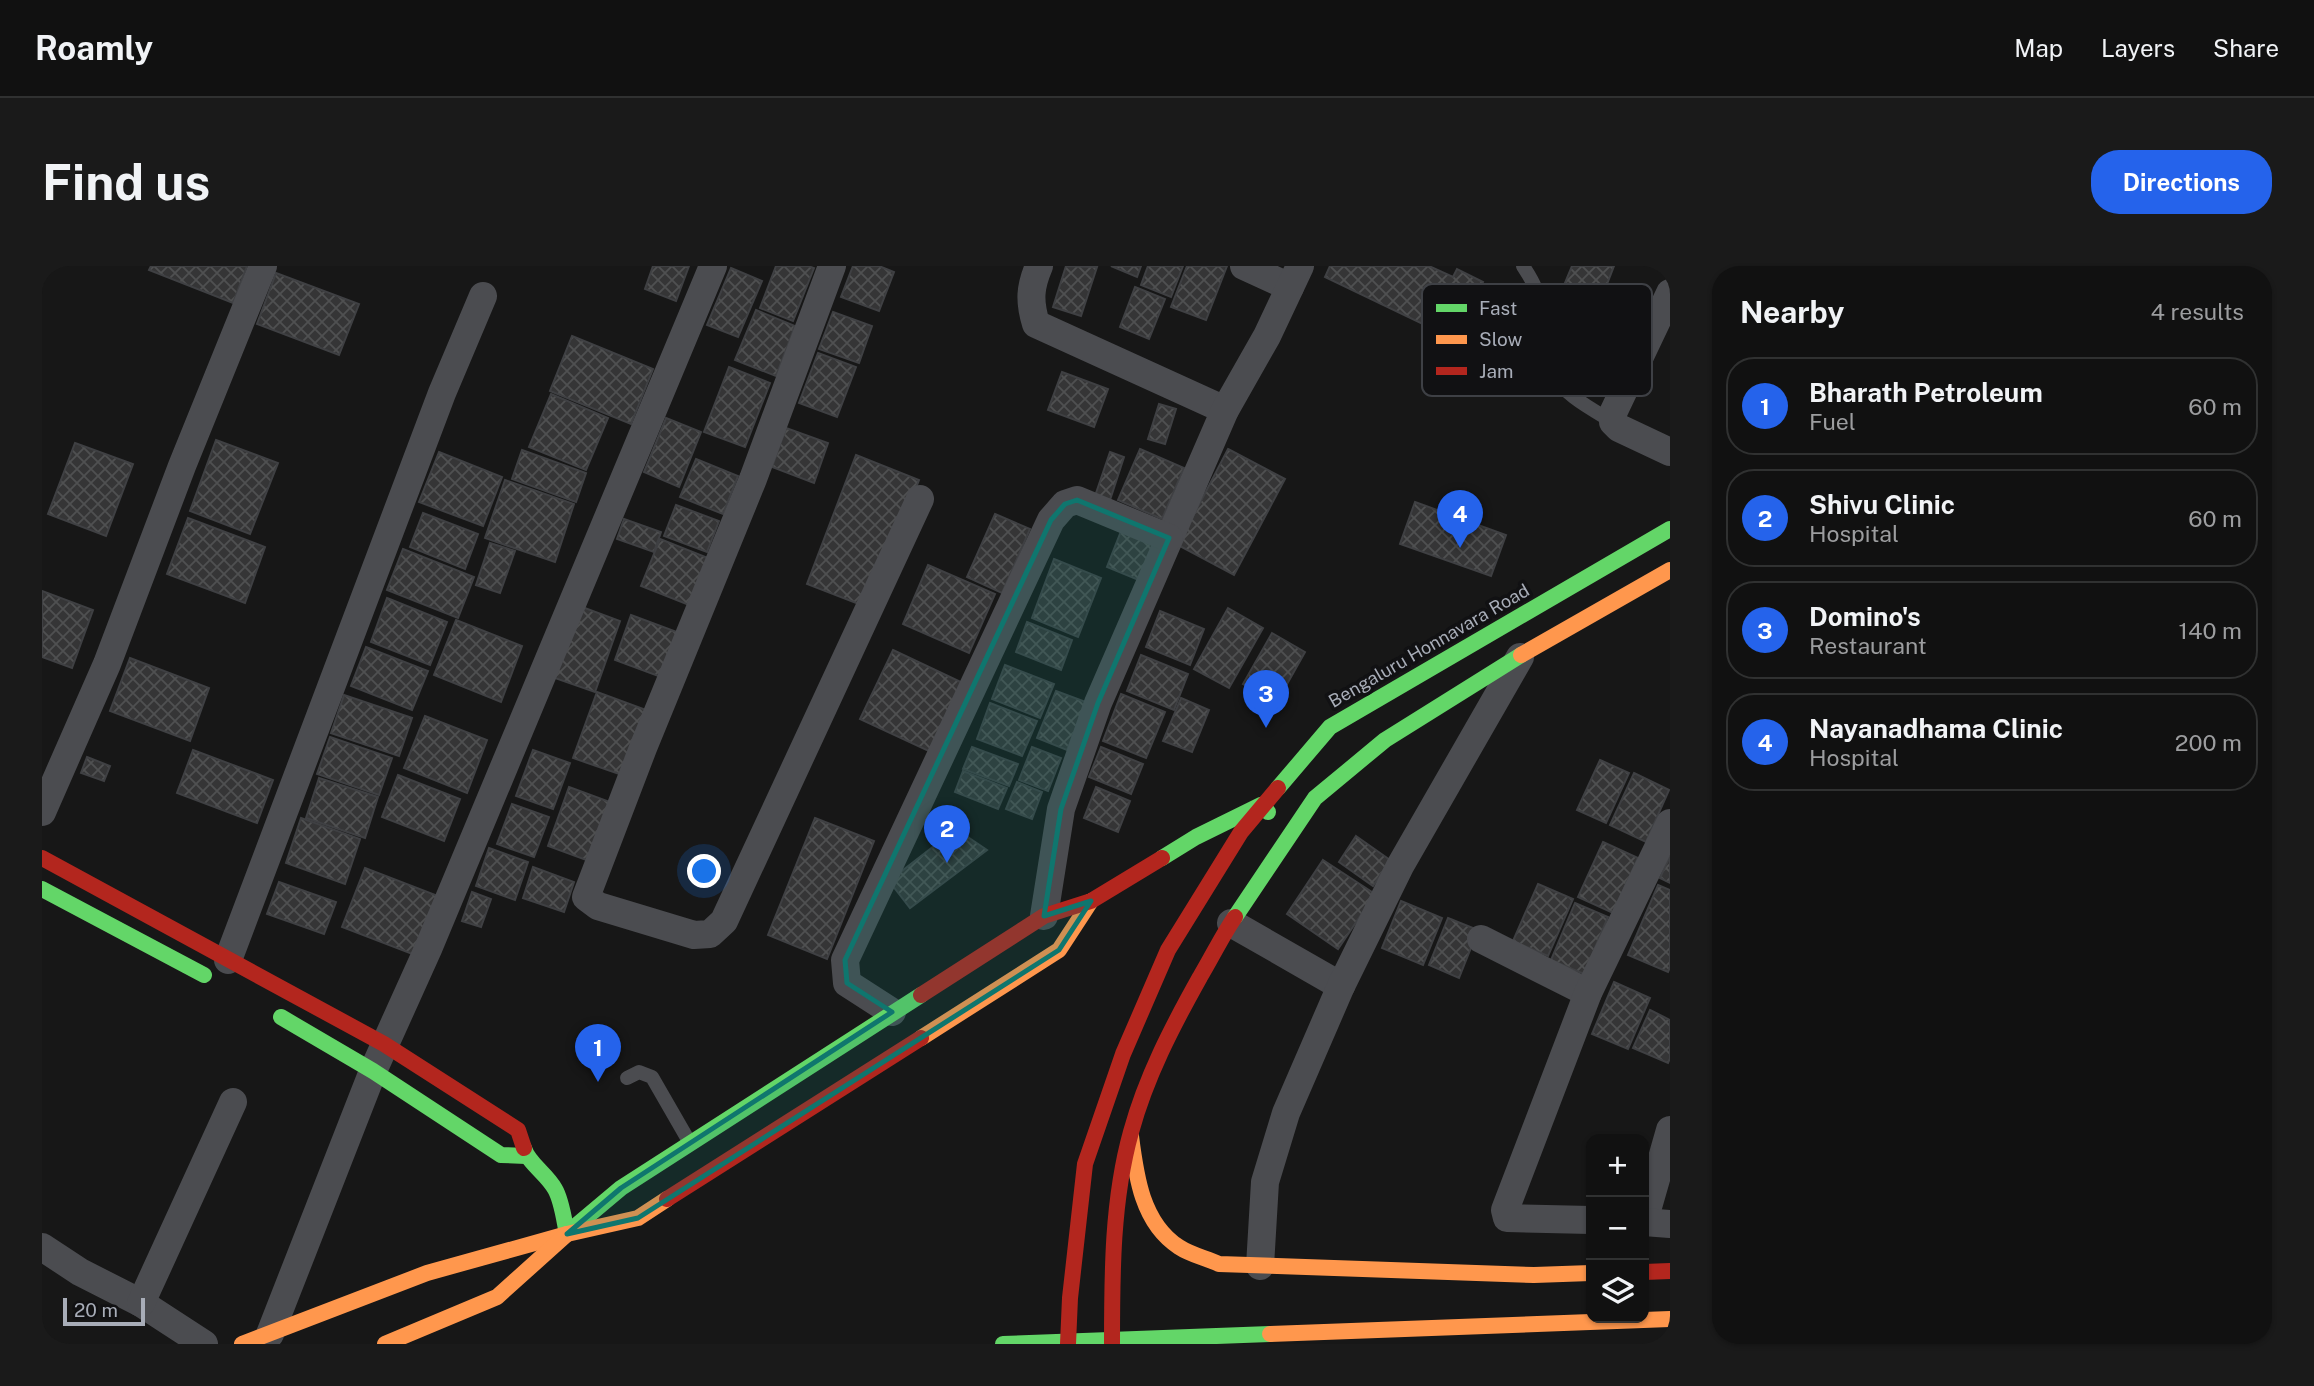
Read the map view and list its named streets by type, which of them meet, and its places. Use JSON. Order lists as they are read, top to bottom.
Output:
{
  "streets": {
    "main road": ["Bengaluru Honnavara Road"]
  },
  "legend": ["Fast", "Slow", "Jam"],
  "scale_bar": "20 m",
  "page": {
    "header": "Roamly",
    "nav": ["Map", "Layers", "Share"],
    "buttons": "Directions",
    "title": "Find us",
    "heading": ["Nearby", "4 results"],
    "list": [
      {
        "mark": "1",
        "name": "Bharath Petroleum",
        "note": "Fuel",
        "value": "60 m"
      },
      {
        "mark": "2",
        "name": "Shivu Clinic",
        "note": "Hospital",
        "value": "60 m"
      },
      {
        "mark": "3",
        "name": "Domino's",
        "note": "Restaurant",
        "value": "140 m"
      },
      {
        "mark": "4",
        "name": "Nayanadhama Clinic",
        "note": "Hospital",
        "value": "200 m"
      }
    ],
    "pins": [
      "4",
      "3",
      "2",
      "1"
    ],
    "map_buttons": ["+", "−"],
    "scale": "20 m"
  }
}
